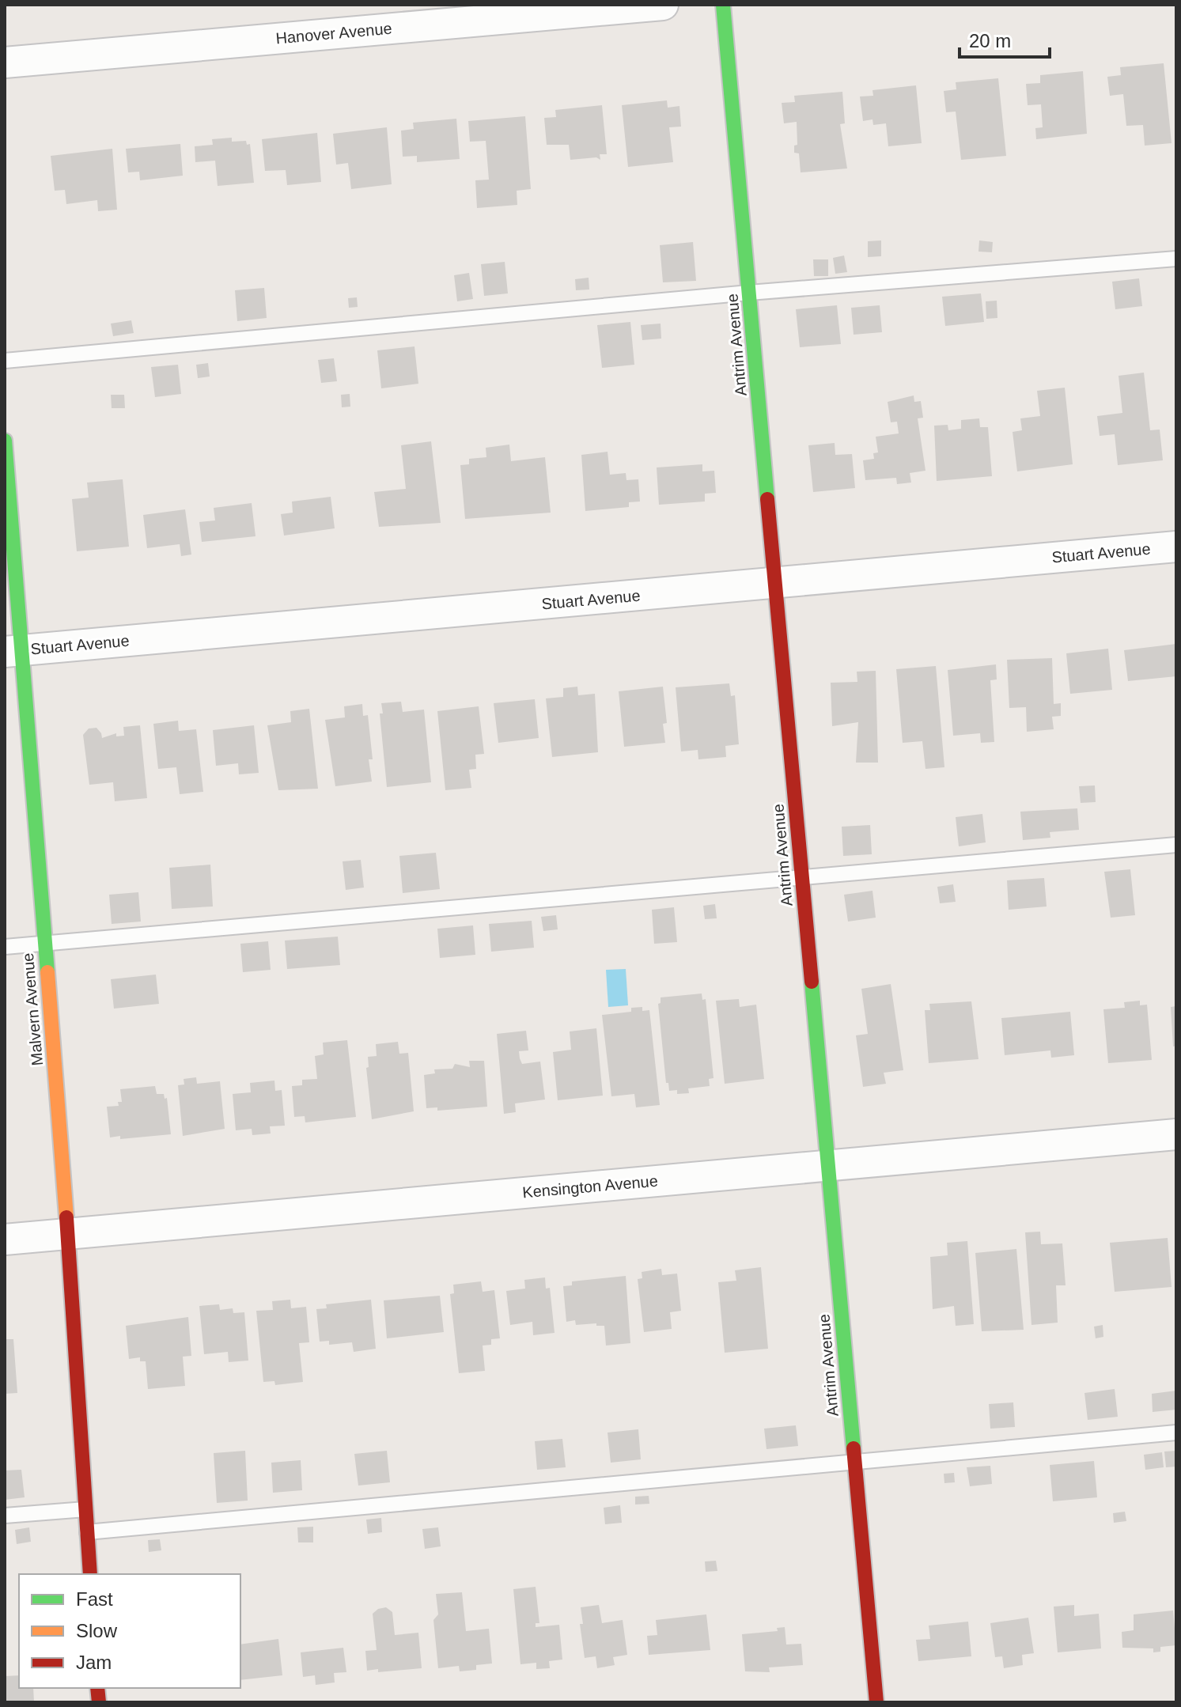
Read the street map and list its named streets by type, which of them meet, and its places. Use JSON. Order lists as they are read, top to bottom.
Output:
{
  "streets": {
    "street": [
      "Hanover Avenue",
      "Antrim Avenue",
      "Stuart Avenue",
      "Malvern Avenue",
      "Kensington Avenue"
    ]
  },
  "crossings": [
    ["Antrim Avenue", "Stuart Avenue"],
    ["Antrim Avenue", "Kensington Avenue"],
    ["Stuart Avenue", "Malvern Avenue"],
    ["Malvern Avenue", "Kensington Avenue"]
  ],
  "legend": ["Fast", "Slow", "Jam"],
  "scale_bar": "20 m"
}
